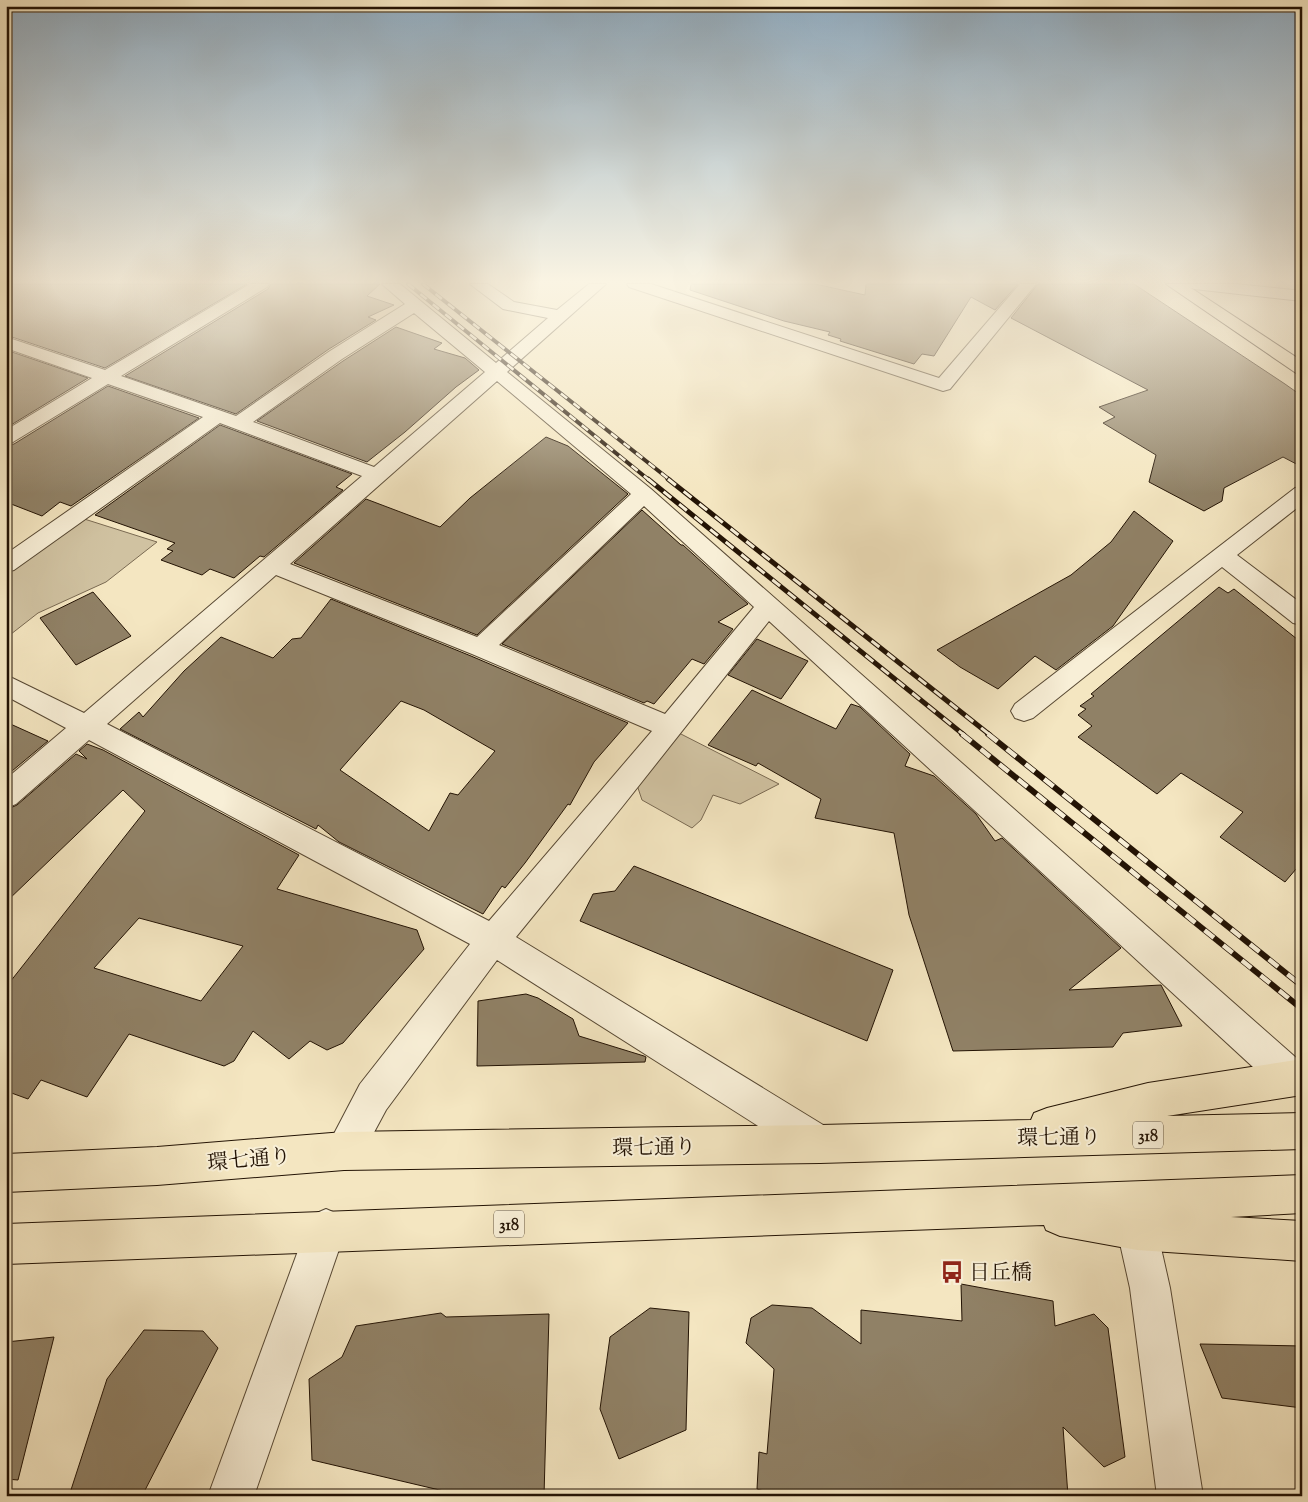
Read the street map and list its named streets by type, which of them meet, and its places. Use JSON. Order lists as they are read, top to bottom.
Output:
{
  "streets": {
    "main road": ["318", "環七通り"]
  },
  "places": {
    "bus stop": ["日丘橋"]
  }
}
